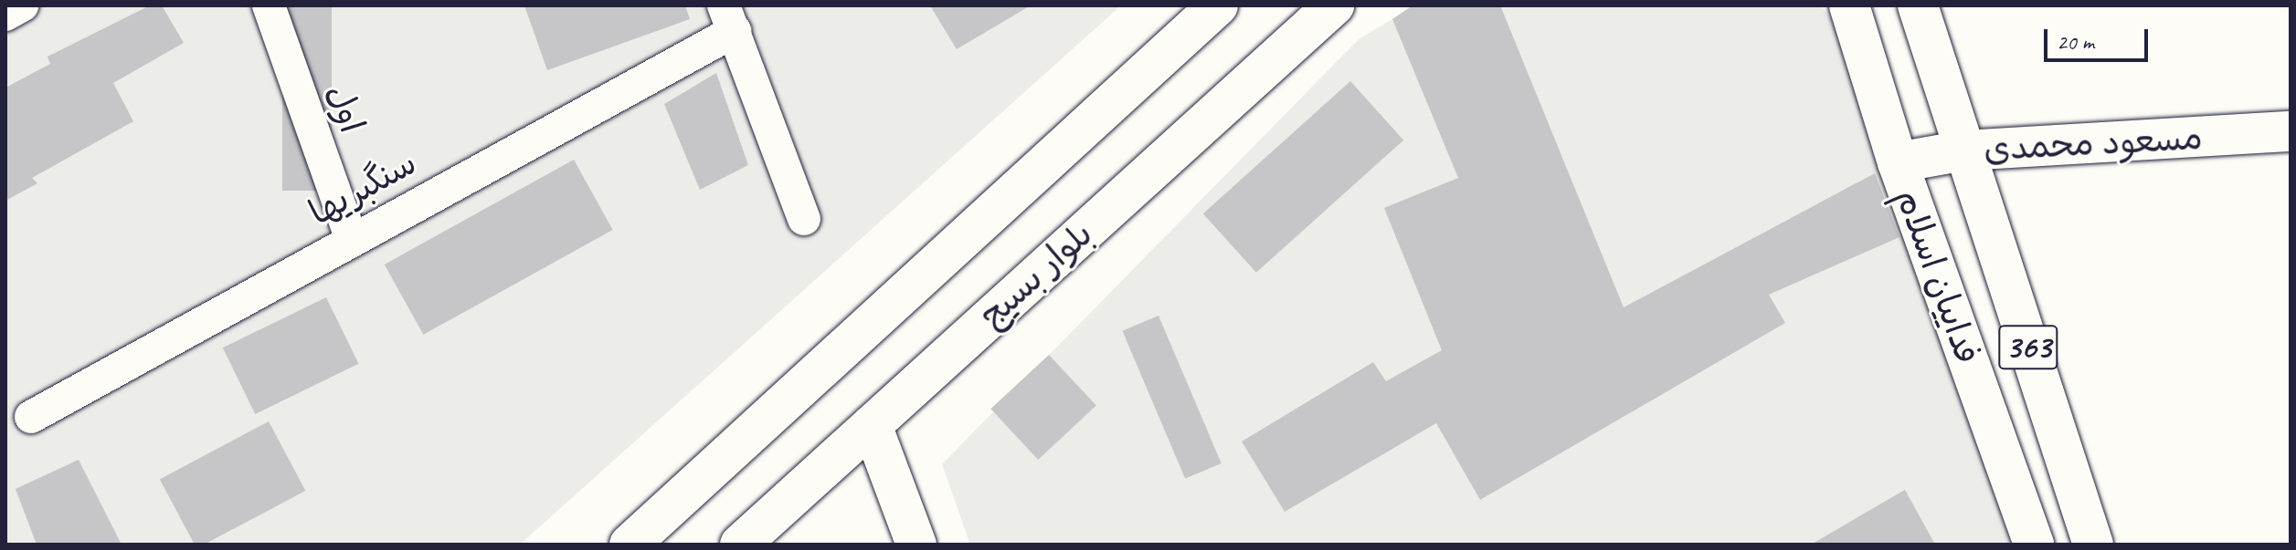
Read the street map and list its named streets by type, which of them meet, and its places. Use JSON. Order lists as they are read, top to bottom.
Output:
{
  "streets": {
    "main road": [
      "مسعود محمدی",
      "بلوار بسیج",
      "فداییان اسلام",
      "363"
    ],
    "street": ["اول", "سنگبریها"]
  },
  "crossings": [
    ["اول", "سنگبریها"],
    ["مسعود محمدی", "فداییان اسلام"]
  ],
  "scale_bar": "20 m"
}
